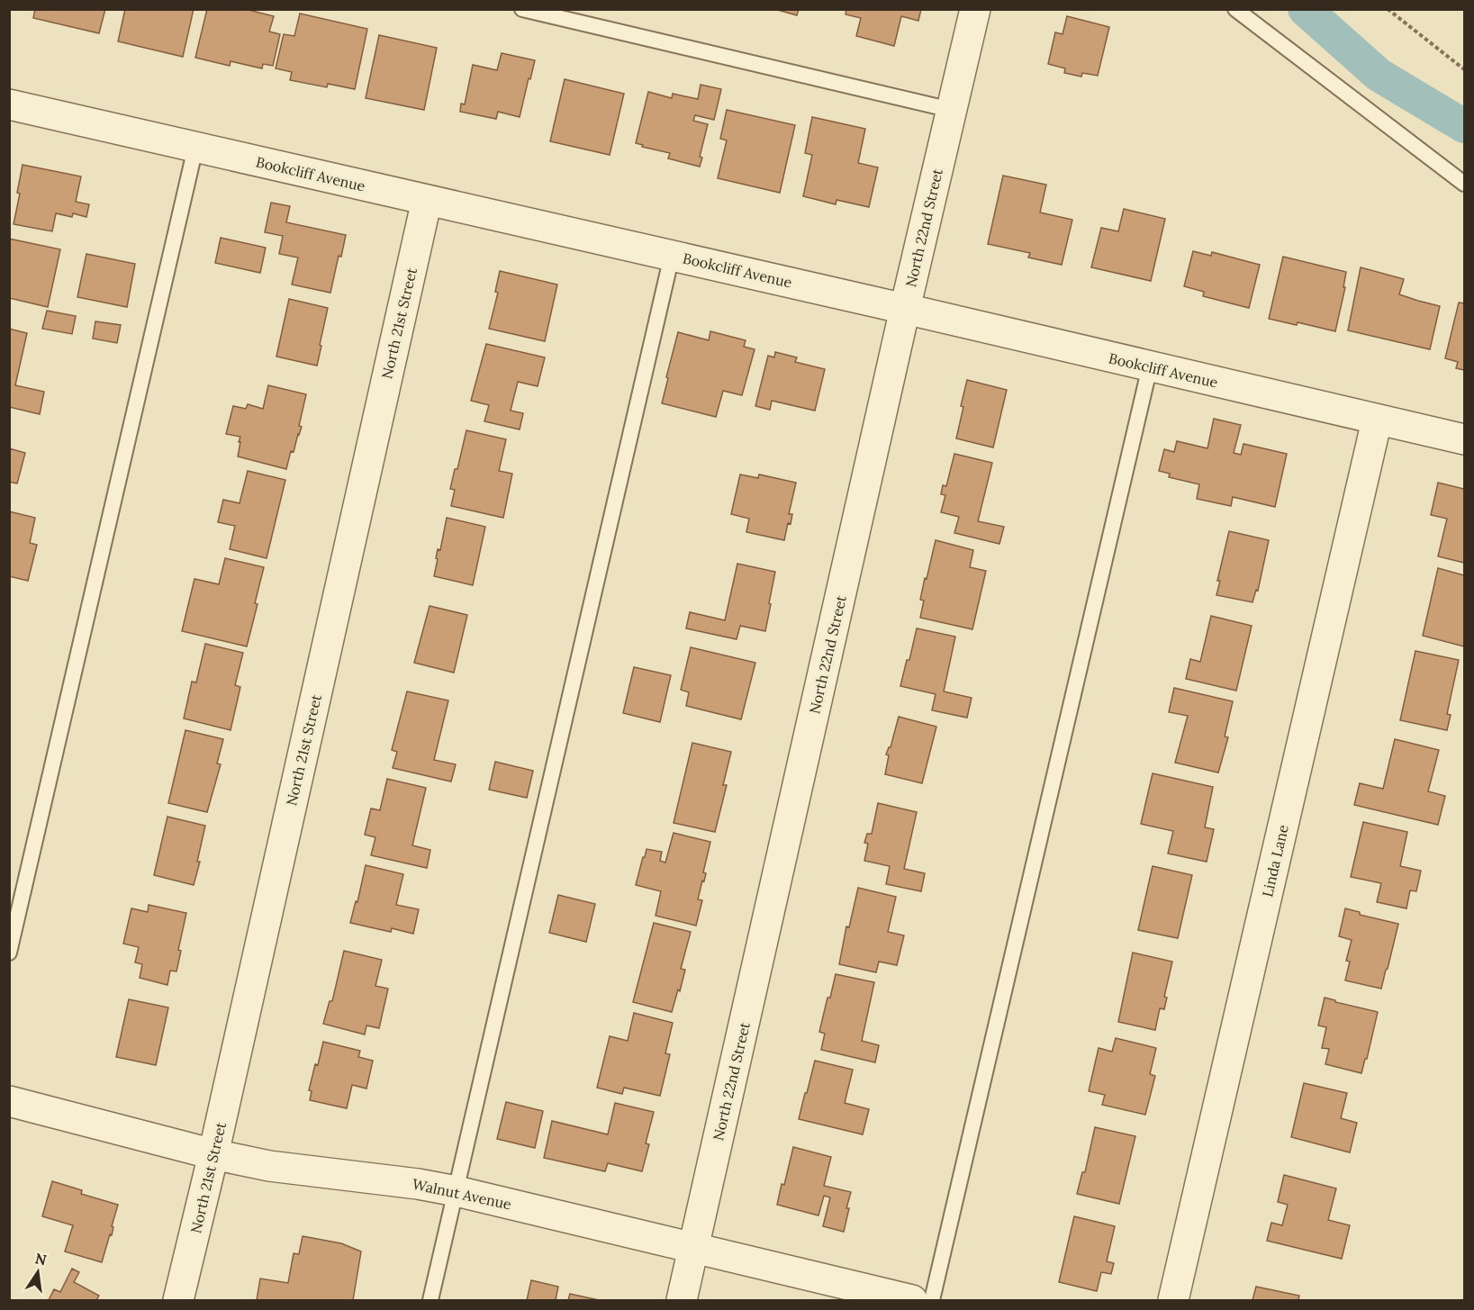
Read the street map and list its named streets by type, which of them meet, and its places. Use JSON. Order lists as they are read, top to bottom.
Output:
{
  "streets": {
    "street": [
      "Bookcliff Avenue",
      "North 22nd Street",
      "North 21st Street",
      "Linda Lane",
      "Walnut Avenue"
    ]
  },
  "crossings": [
    ["Bookcliff Avenue", "North 22nd Street"],
    ["Bookcliff Avenue", "North 21st Street"],
    ["Bookcliff Avenue", "Linda Lane"],
    ["North 22nd Street", "Walnut Avenue"],
    ["North 21st Street", "Walnut Avenue"]
  ],
  "north": "top"
}
